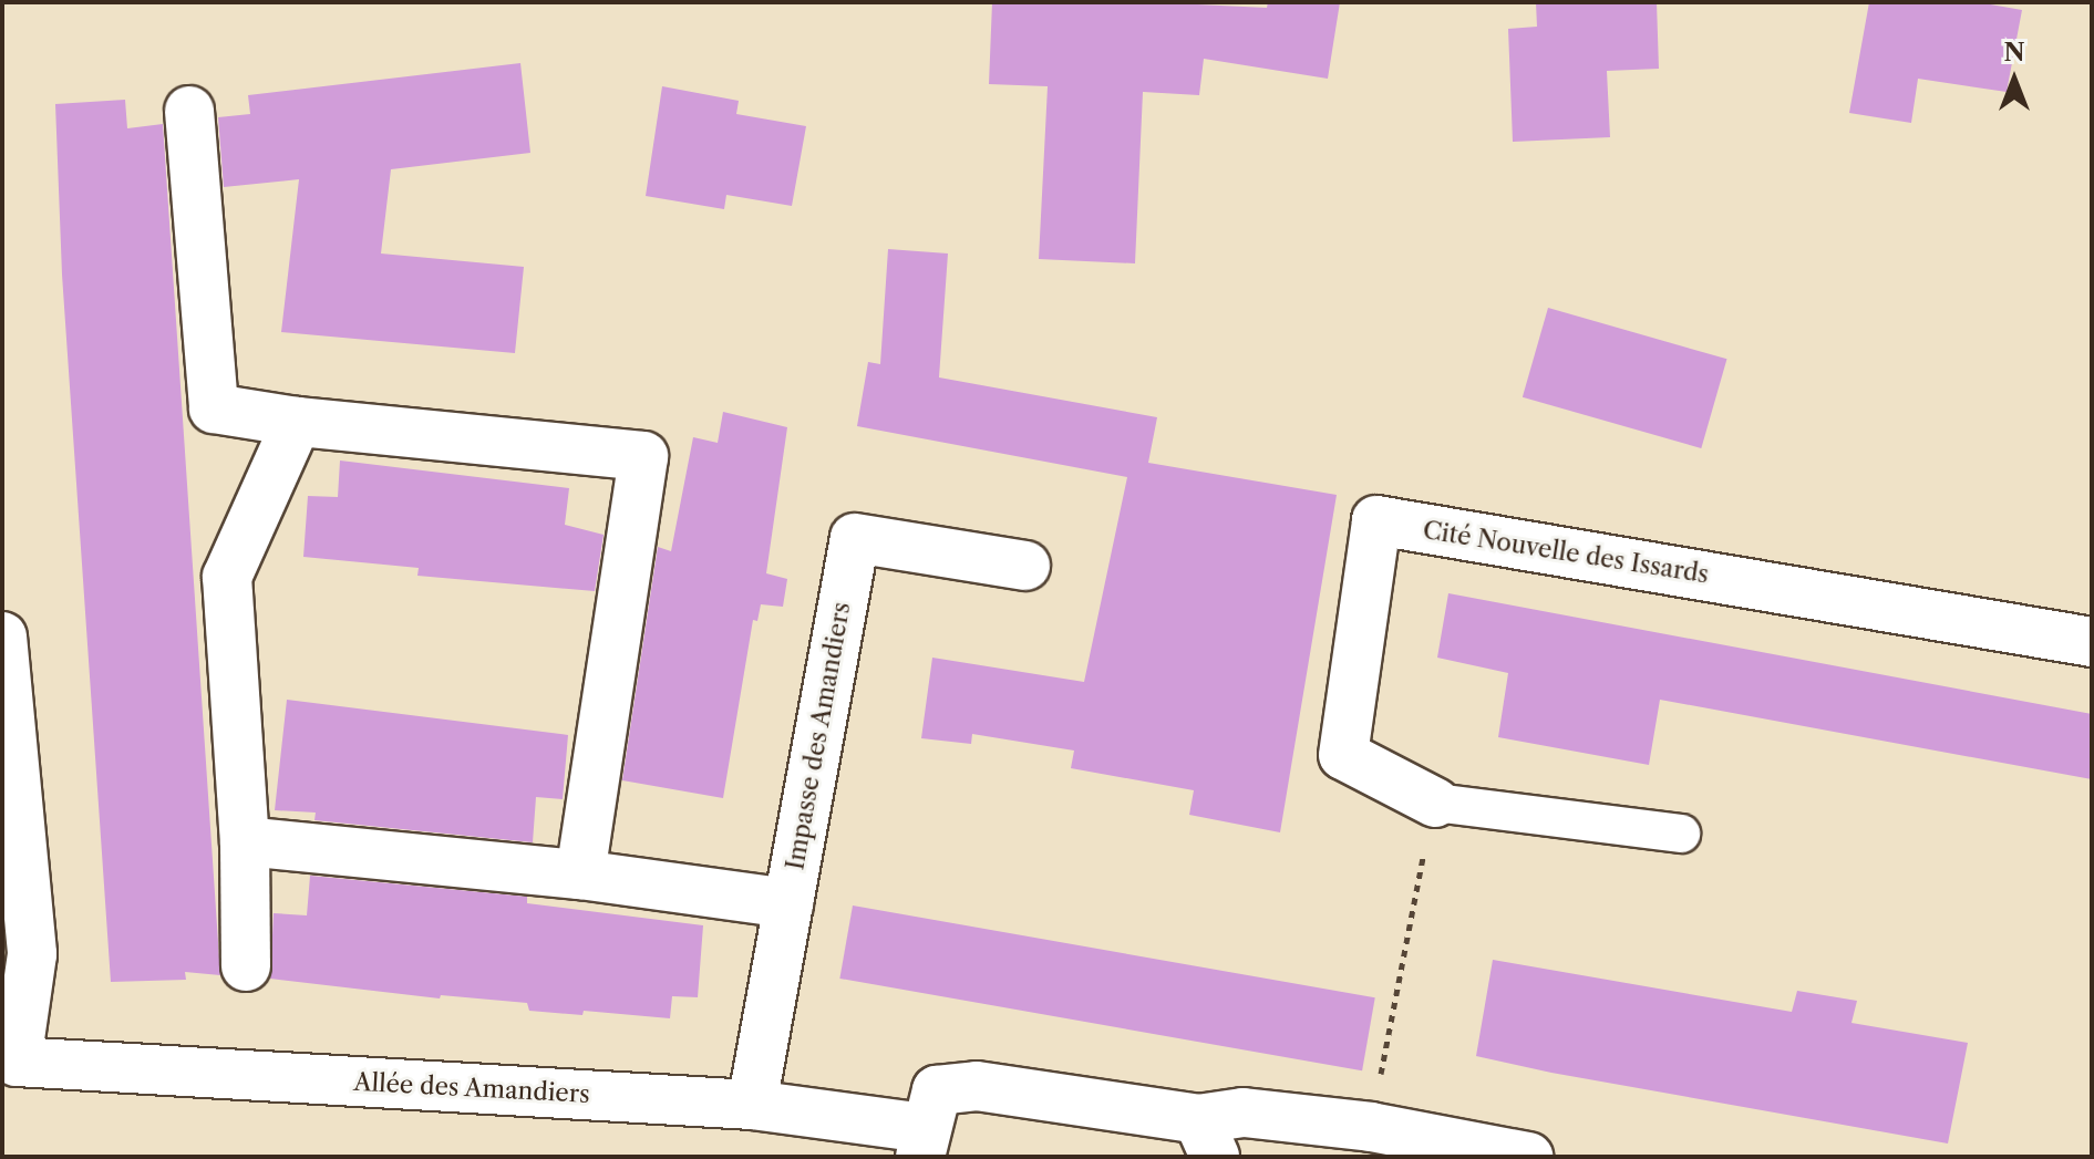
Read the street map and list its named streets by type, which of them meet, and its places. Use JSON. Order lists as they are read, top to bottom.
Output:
{
  "streets": {
    "street": ["Cité Nouvelle des Issards", "Impasse des Amandiers", "Allée des Amandiers"]
  },
  "crossings": [
    ["Impasse des Amandiers", "Allée des Amandiers"]
  ],
  "north": "top"
}
